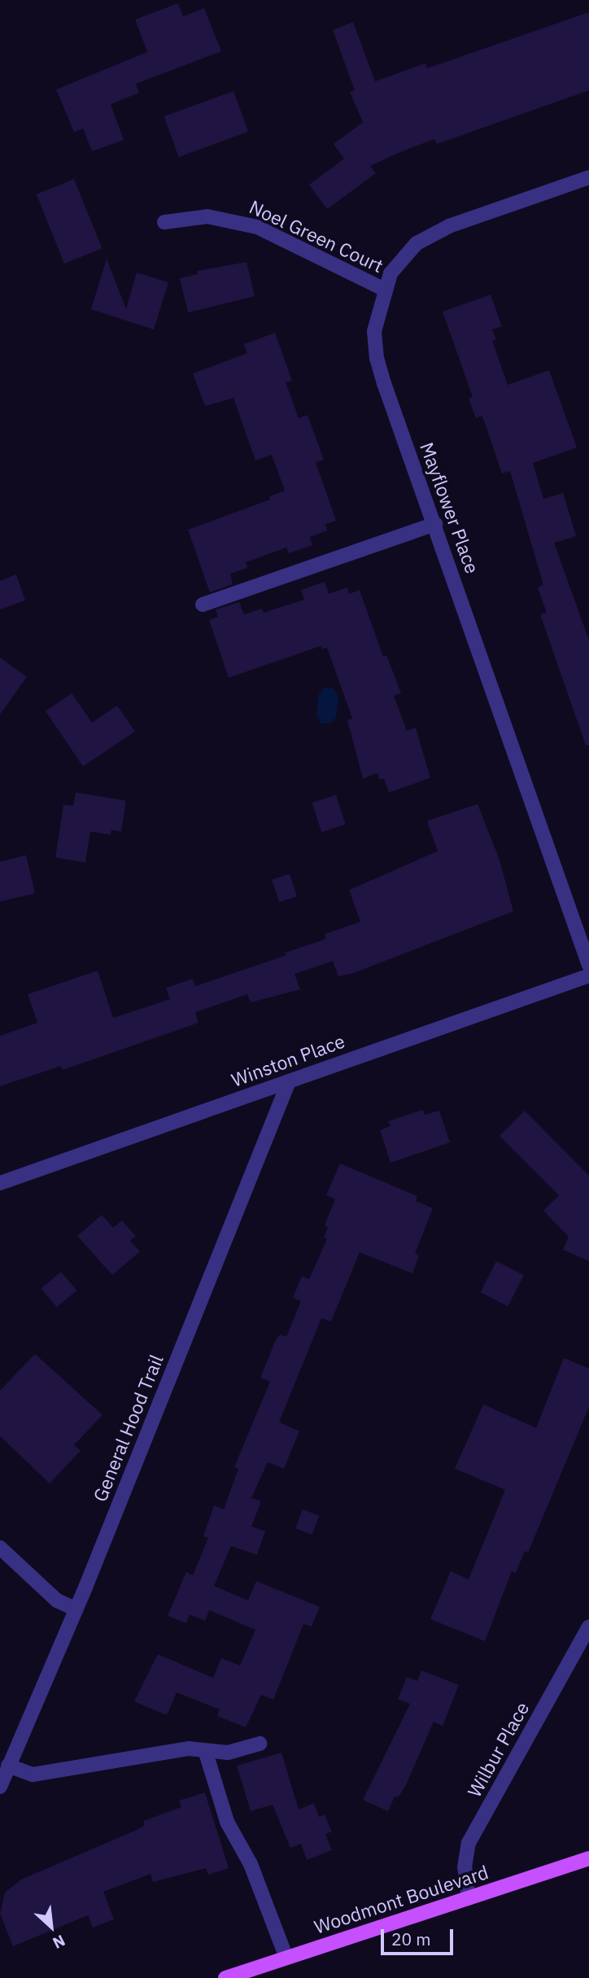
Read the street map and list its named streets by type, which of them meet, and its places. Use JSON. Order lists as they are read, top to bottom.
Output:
{
  "streets": {
    "main road": ["Woodmont Boulevard"],
    "street": [
      "Noel Green Court",
      "Mayflower Place",
      "Winston Place",
      "General Hood Trail",
      "Wilbur Place"
    ]
  },
  "crossings": [
    ["Noel Green Court", "Mayflower Place"],
    ["Winston Place", "General Hood Trail"],
    ["Wilbur Place", "Woodmont Boulevard"]
  ],
  "scale_bar": "20 m",
  "north": "bottom right"
}
